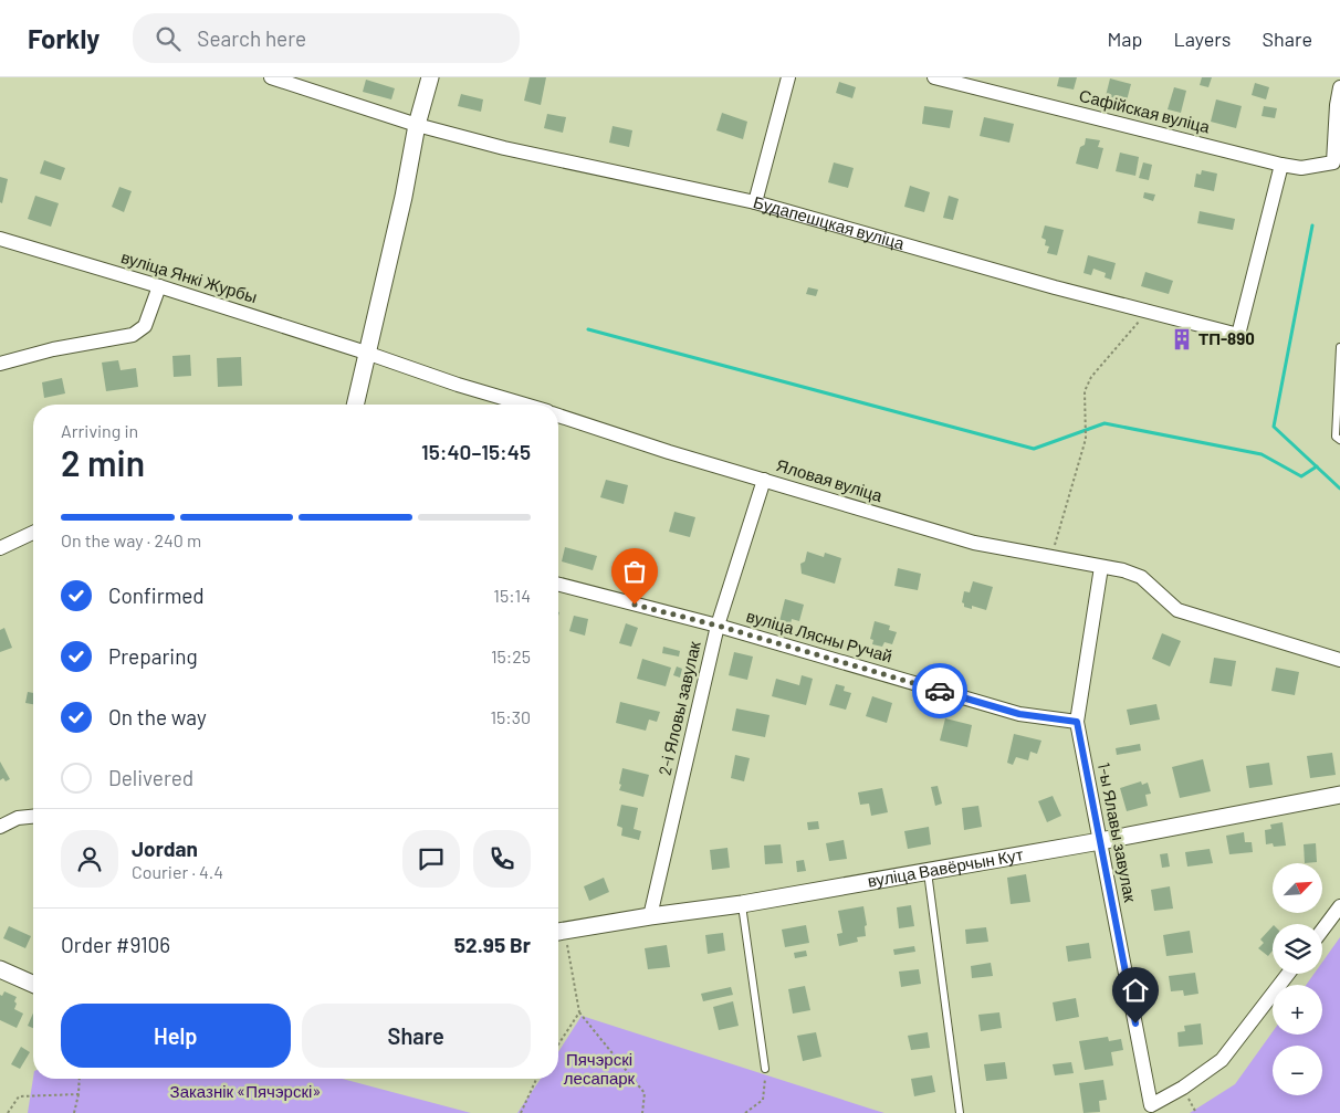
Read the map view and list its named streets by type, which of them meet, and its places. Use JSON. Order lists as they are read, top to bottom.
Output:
{
  "streets": {
    "street": [
      "Сафійская вуліца",
      "Будапешцкая вуліца",
      "вуліца Янкі Журбы",
      "Яловая вуліца",
      "вуліца Лясны Ручай",
      "2-і Яловы завулак",
      "1-ы Ялавы завулак",
      "вуліца Вавёрчын Кут"
    ]
  },
  "crossings": [
    ["Сафійская вуліца", "Будапешцкая вуліца"],
    ["вуліца Янкі Журбы", "Яловая вуліца"],
    ["Яловая вуліца", "2-і Яловы завулак"],
    ["Яловая вуліца", "1-ы Ялавы завулак"],
    ["вуліца Лясны Ручай", "2-і Яловы завулак"],
    ["вуліца Лясны Ручай", "1-ы Ялавы завулак"],
    ["2-і Яловы завулак", "вуліца Вавёрчын Кут"],
    ["1-ы Ялавы завулак", "вуліца Вавёрчын Кут"]
  ],
  "parks": ["Пячэрскі лесапарк", "Заказнік «Пячэрскі»"],
  "places": {
    "building": ["ТП-890"]
  },
  "north": "top right",
  "page": {
    "header": "Forkly",
    "search": "Search here",
    "nav": ["Map", "Layers", "Share"],
    "heading": ["2 min", "Arriving in", "15:40–15:45"],
    "panel": [
      "Jordan",
      "Courier · 4.4",
      "Order #9106",
      "52.95 Br"
    ],
    "bar": "On the way · 240 m",
    "list": [
      ["Confirmed", "15:14"],
      ["Preparing", "15:25"],
      ["On the way", "15:30"],
      "Delivered"
    ],
    "map_buttons": ["+", "−"],
    "buttons": ["Help", "Share"]
  }
}
